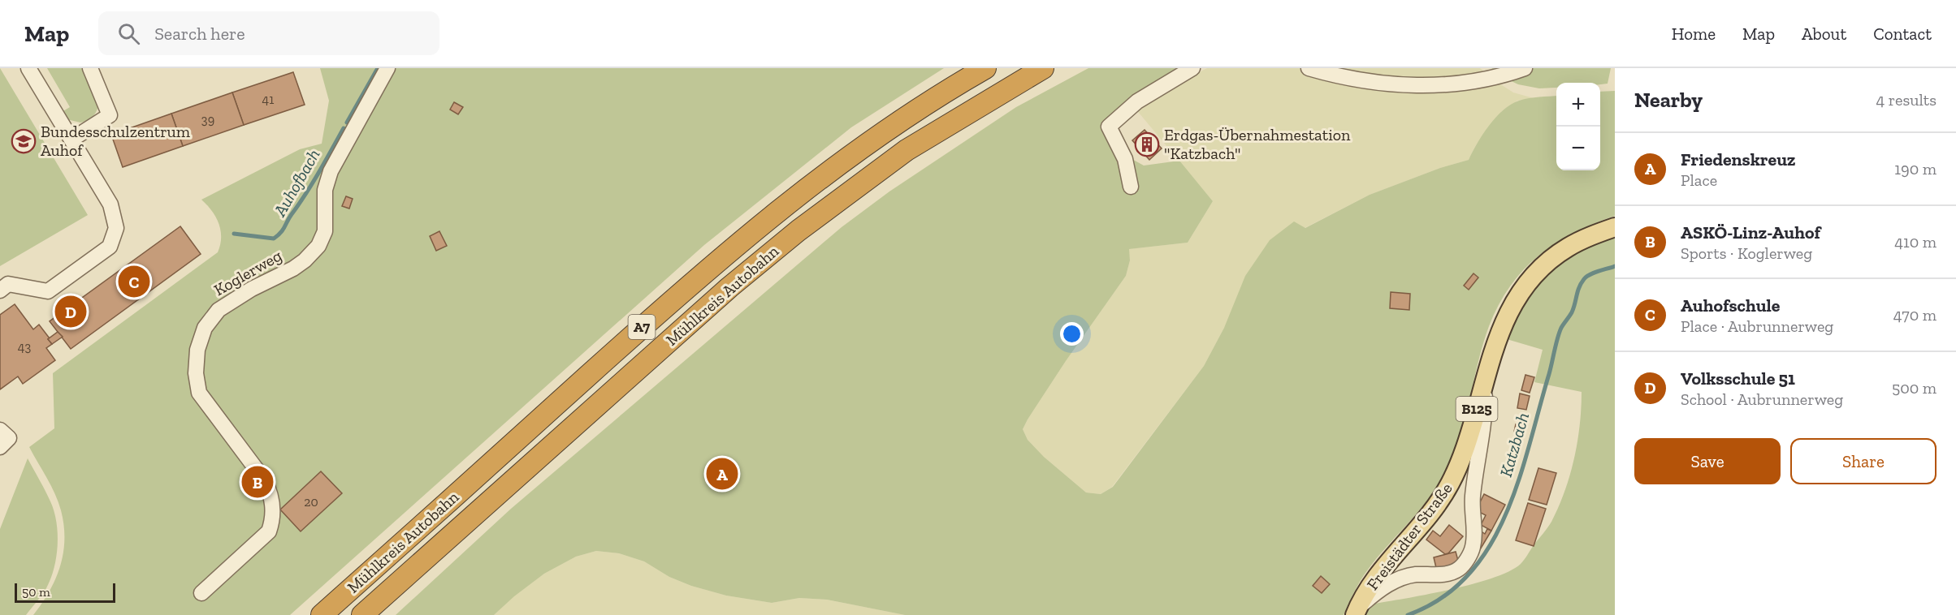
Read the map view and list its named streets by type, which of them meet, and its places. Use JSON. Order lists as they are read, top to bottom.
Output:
{
  "streets": {
    "highway": ["Mühlkreis Autobahn", "A7"],
    "main road": ["B125", "Freistädter Straße"],
    "street": ["Koglerweg"]
  },
  "water": ["Auhofbach", "Katzbach"],
  "places": {
    "school or university": ["Bundesschulzentrum Auhof"],
    "building": ["Erdgas-Übernahmestation \"Katzbach\""]
  },
  "house_numbers": [
    "41",
    "39",
    "43",
    "20"
  ],
  "scale_bar": "50 m",
  "page": {
    "header": "Map",
    "search": "Search here",
    "nav": [
      "Home",
      "Map",
      "About",
      "Contact"
    ],
    "heading": ["Nearby", "4 results"],
    "map_buttons": ["+", "−"],
    "list": [
      {
        "mark": "A",
        "name": "Friedenskreuz",
        "note": "Place",
        "value": "190 m"
      },
      {
        "mark": "B",
        "name": "ASKÖ-Linz-Auhof",
        "note": "Sports · Koglerweg",
        "value": "410 m"
      },
      {
        "mark": "C",
        "name": "Auhofschule",
        "note": "Place · Aubrunnerweg",
        "value": "470 m"
      },
      {
        "mark": "D",
        "name": "Volksschule 51",
        "note": "School · Aubrunnerweg",
        "value": "500 m"
      }
    ],
    "pins": [
      "C",
      "D",
      "A",
      "B"
    ],
    "buttons": ["Save", "Share"],
    "scale": "50 m"
  }
}
